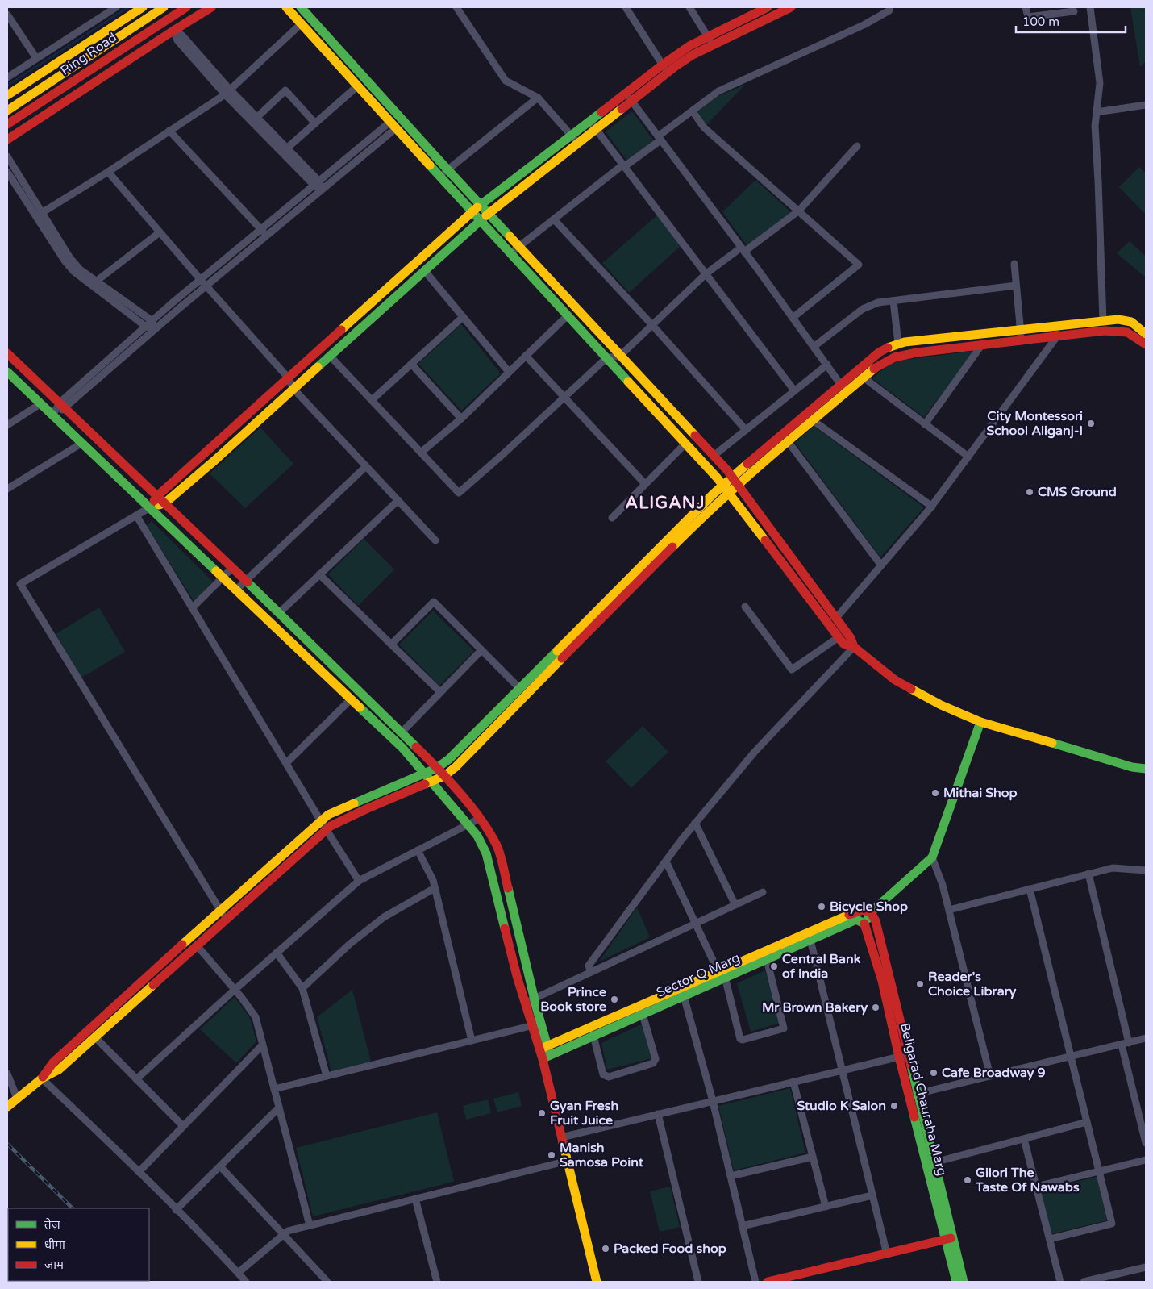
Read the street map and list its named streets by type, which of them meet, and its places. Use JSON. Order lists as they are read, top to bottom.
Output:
{
  "streets": {
    "main road": ["Ring Road", "Sector Q Marg", "Beligarad Chauraha Marg"]
  },
  "crossings": [
    ["Sector Q Marg", "Beligarad Chauraha Marg"]
  ],
  "districts": ["ALIGANJ"],
  "places": [
    "City Montessori School Aliganj-I",
    "CMS Ground",
    "Mithai Shop",
    "Bicycle Shop",
    "Central Bank of India",
    "Reader's Choice Library",
    "Prince Book store",
    "Mr Brown Bakery",
    "Cafe Broadway 9",
    "Studio K Salon",
    "Gyan Fresh Fruit Juice",
    "Manish Samosa Point",
    "Gilori The Taste Of Nawabs",
    "Packed Food shop"
  ],
  "legend": ["तेज़", "धीमा", "जाम"],
  "scale_bar": "100 m"
}
